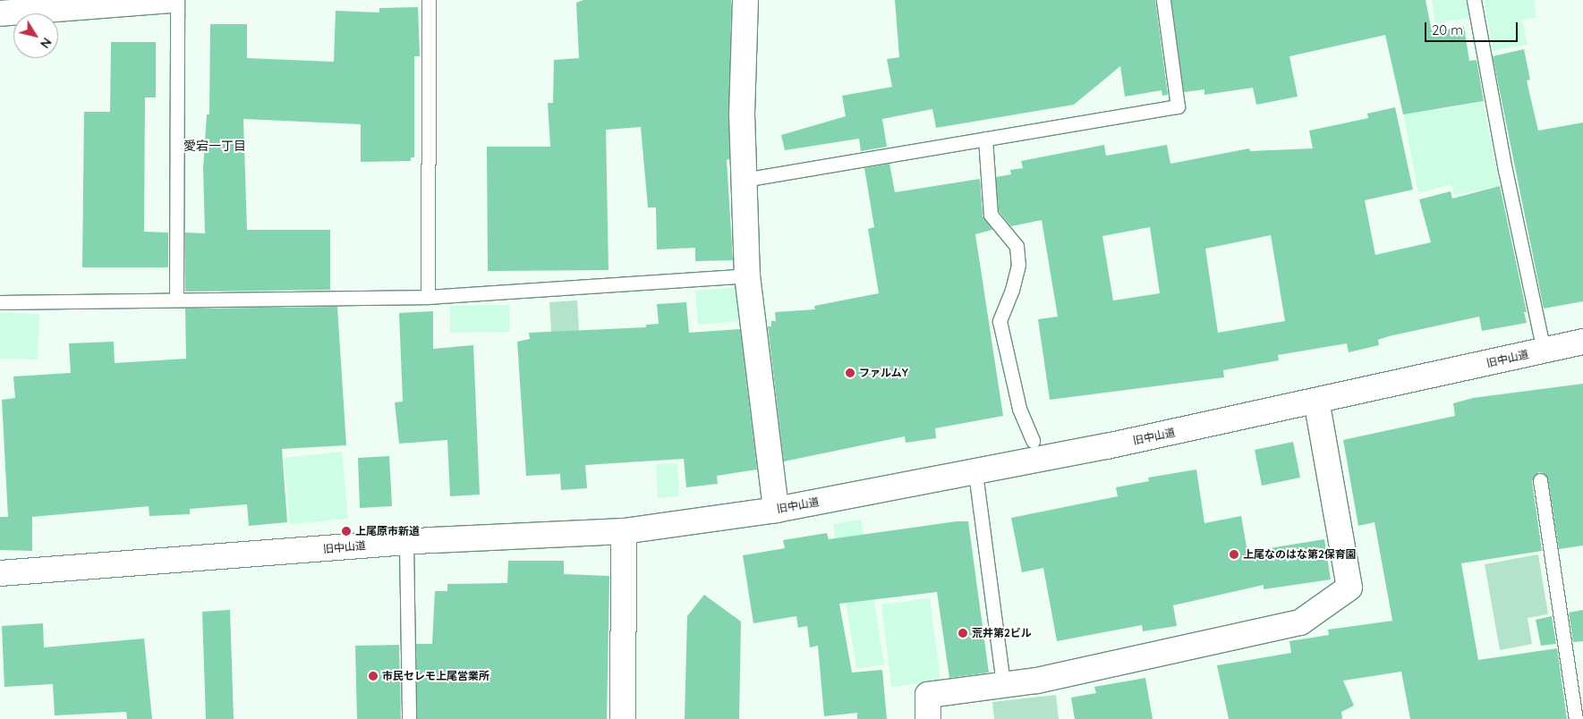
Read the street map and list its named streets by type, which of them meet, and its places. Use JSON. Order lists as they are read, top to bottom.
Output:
{
  "streets": {
    "main road": ["旧中山道"]
  },
  "districts": ["愛宕一丁目"],
  "places": [
    "ファルムY",
    "上尾原市新道",
    "上尾なのはな第2保育園",
    "荒井第2ビル",
    "市民セレモ上尾営業所"
  ],
  "scale_bar": "20 m",
  "north": "bottom right"
}
